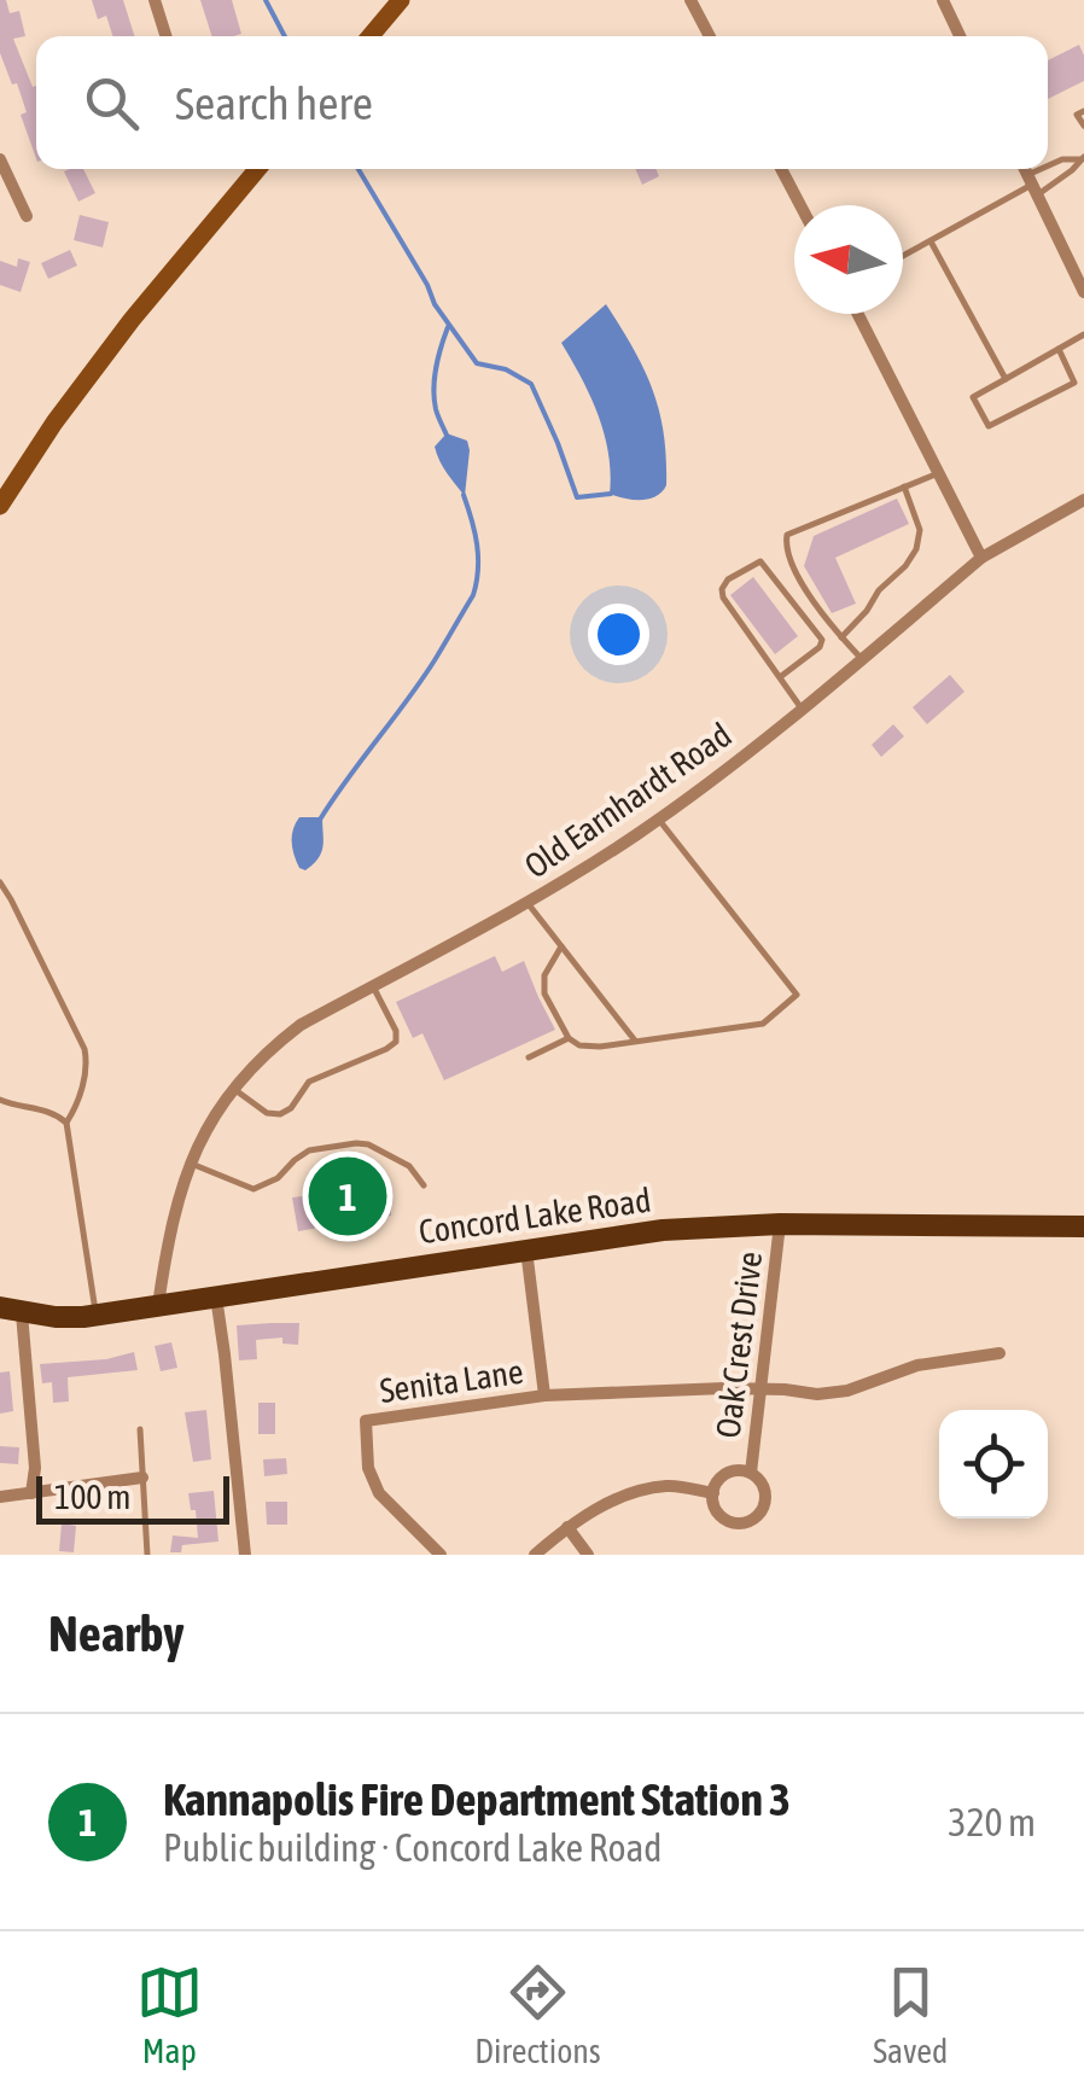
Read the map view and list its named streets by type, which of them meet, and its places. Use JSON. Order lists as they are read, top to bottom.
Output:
{
  "streets": {
    "main road": ["Concord Lake Road"],
    "street": ["Old Earnhardt Road", "Oak Crest Drive", "Senita Lane"]
  },
  "crossings": [
    ["Old Earnhardt Road", "Concord Lake Road"],
    ["Concord Lake Road", "Oak Crest Drive"],
    ["Oak Crest Drive", "Senita Lane"]
  ],
  "scale_bar": "100 m",
  "north": "left",
  "page": {
    "search": "Search here",
    "pins": "1",
    "scale": "100 m",
    "heading": "Nearby",
    "list": [
      {
        "mark": "1",
        "name": "Kannapolis Fire Department Station 3",
        "note": "Public building · Concord Lake Road",
        "value": "320 m"
      }
    ],
    "nav": ["Map", "Directions", "Saved"]
  }
}
